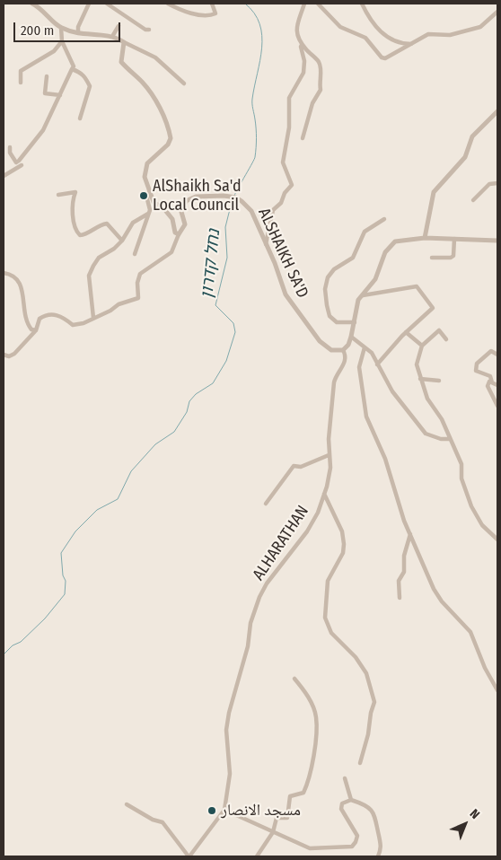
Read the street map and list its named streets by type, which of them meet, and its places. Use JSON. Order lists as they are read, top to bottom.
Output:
{
  "streets": {
    "street": ["ALSHAIKH SA'D", "ALHARATHAN"]
  },
  "crossings": [
    ["ALSHAIKH SA'D", "ALHARATHAN"]
  ],
  "water": ["נחל קדרון"],
  "places": ["AlShaikh Sa'd Local Council", "مسجد الانصار"],
  "scale_bar": "200 m",
  "north": "top right"
}
